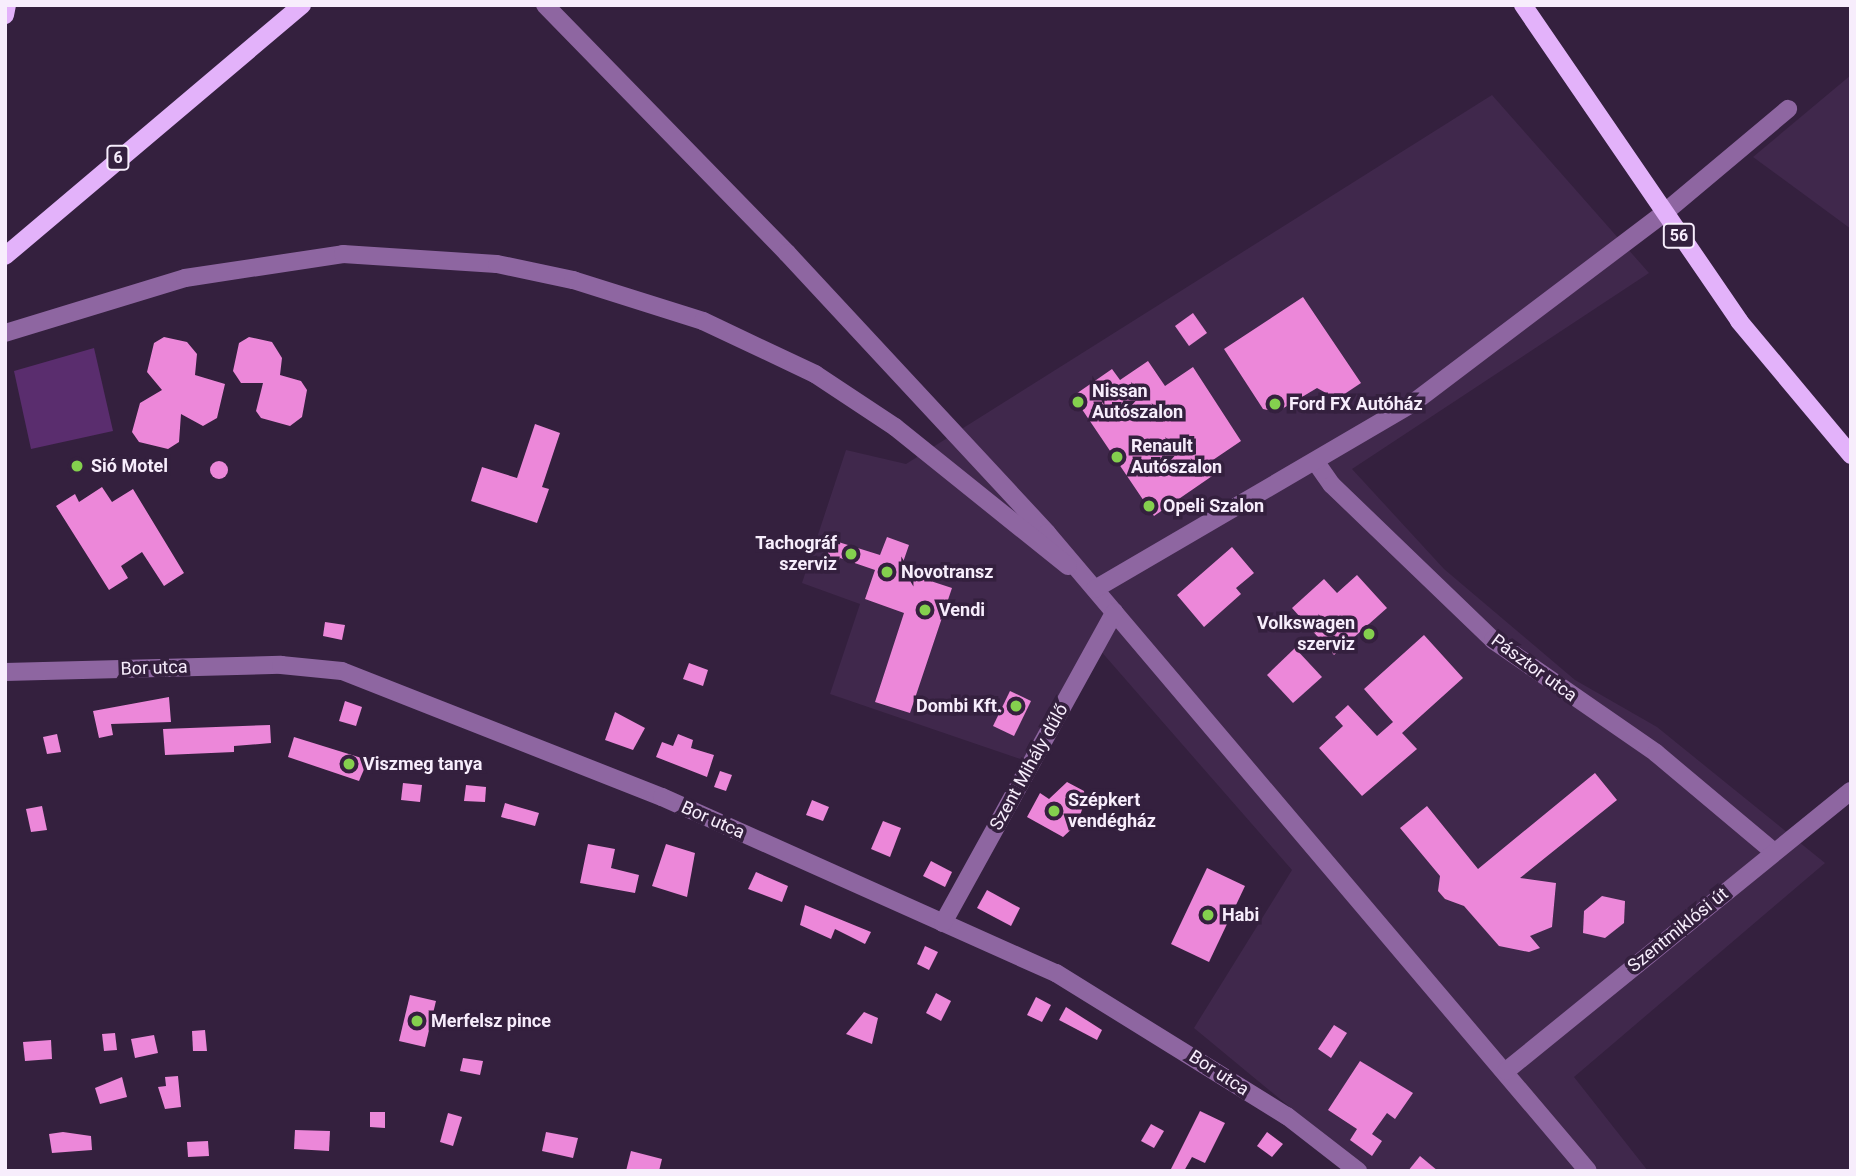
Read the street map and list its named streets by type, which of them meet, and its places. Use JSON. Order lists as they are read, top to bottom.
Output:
{
  "streets": {
    "main road": ["6", "56"],
    "street": [
      "Bor utca",
      "Pásztor utca",
      "Szent Mihály dűlő",
      "Szentmiklósi út"
    ]
  },
  "crossings": [
    ["Bor utca", "Szent Mihály dűlő"],
    ["Pásztor utca", "Szentmiklósi út"]
  ],
  "places": [
    "Nissan Autószalon",
    "Ford FX Autóház",
    "Renault Autószalon",
    "Sió Motel",
    "Opeli Szalon",
    "Tachográf szerviz",
    "Novotransz",
    "Vendi",
    "Volkswagen szerviz",
    "Dombi Kft.",
    "Viszmeg tanya",
    "Szépkert vendégház",
    "Habi",
    "Merfelsz pince"
  ]
}
